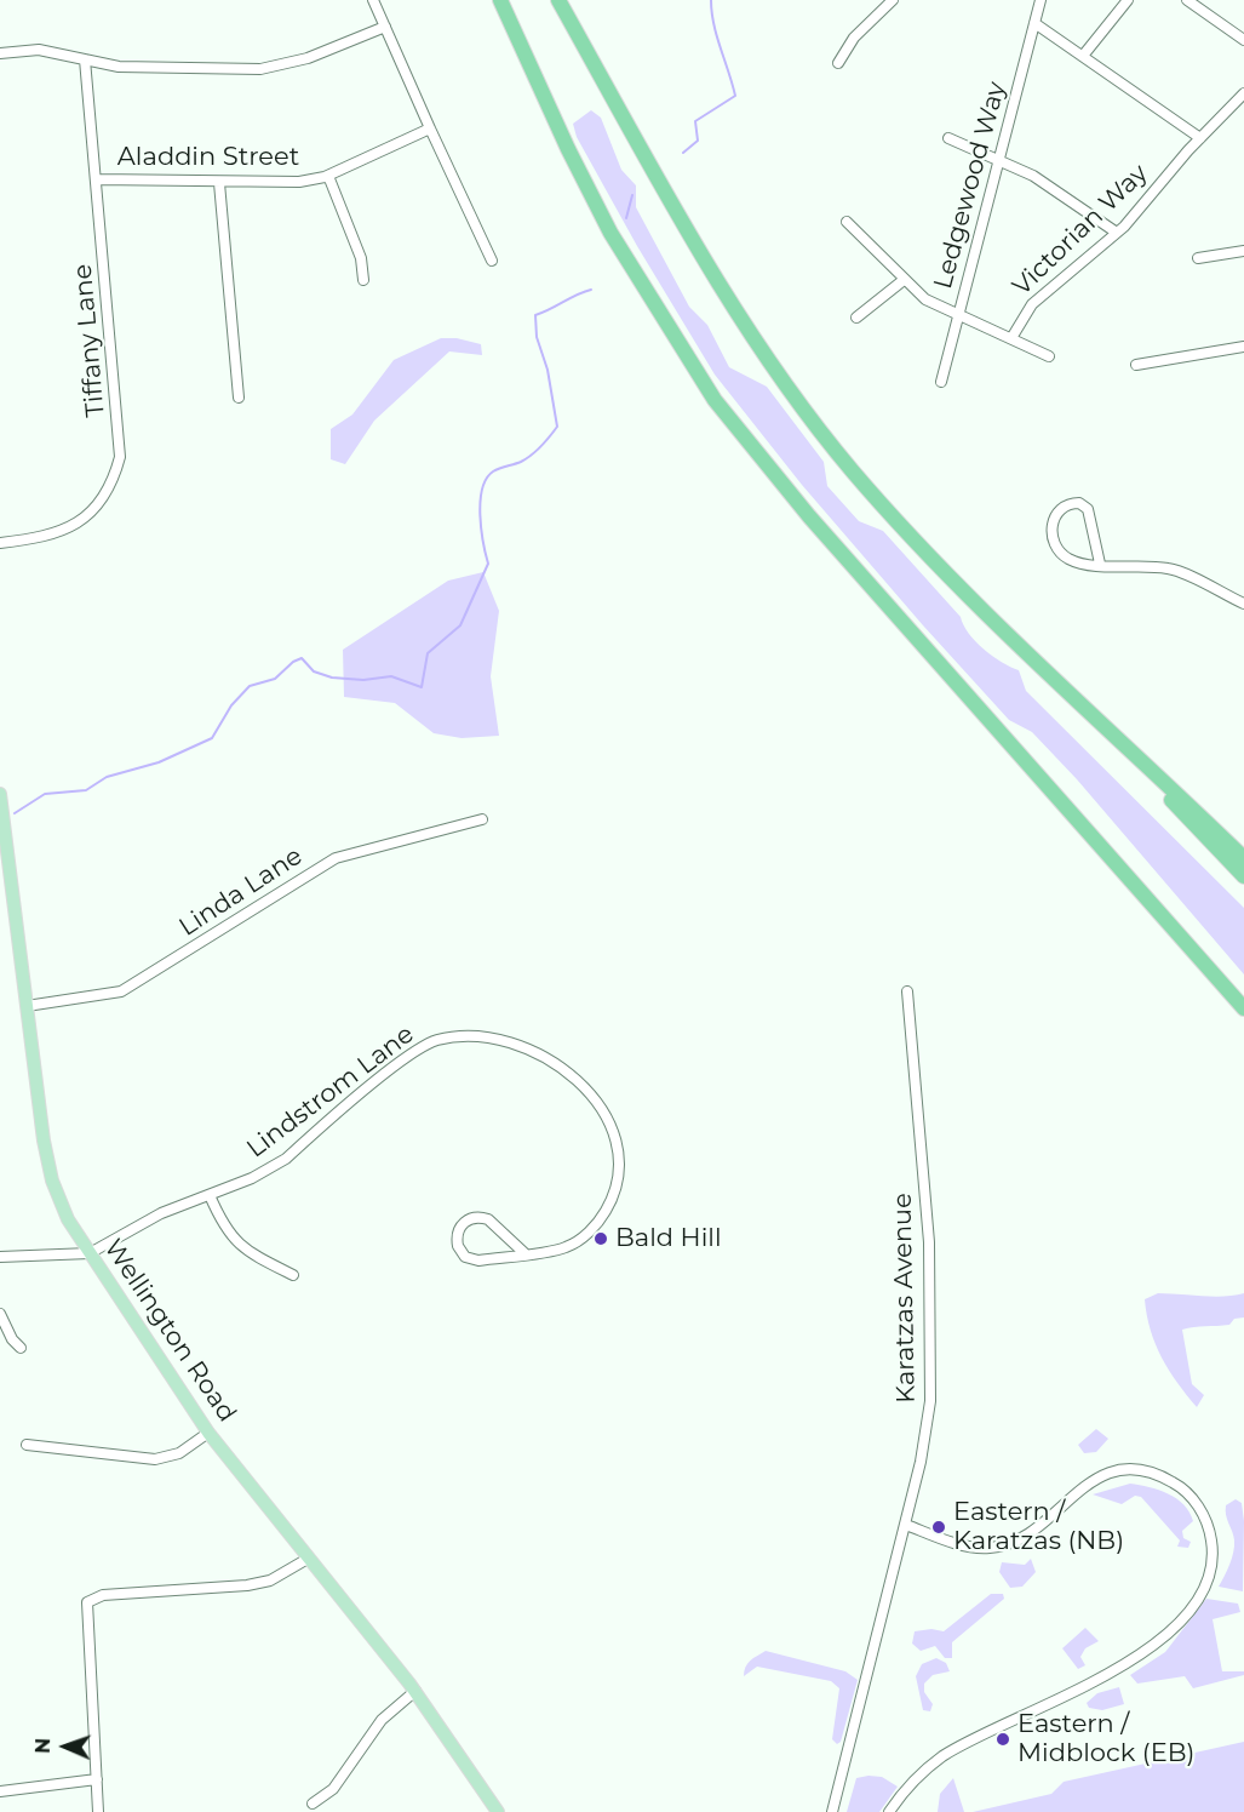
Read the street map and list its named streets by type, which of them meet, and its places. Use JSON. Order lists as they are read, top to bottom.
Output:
{
  "streets": {
    "main road": ["Wellington Road"],
    "street": [
      "Aladdin Street",
      "Ledgewood Way",
      "Victorian Way",
      "Tiffany Lane",
      "Linda Lane",
      "Lindstrom Lane",
      "Karatzas Avenue"
    ]
  },
  "crossings": [
    ["Aladdin Street", "Tiffany Lane"],
    ["Linda Lane", "Wellington Road"],
    ["Lindstrom Lane", "Wellington Road"]
  ],
  "places": ["Bald Hill", "Eastern / Karatzas (NB)", "Eastern / Midblock (EB)"],
  "north": "left"
}
